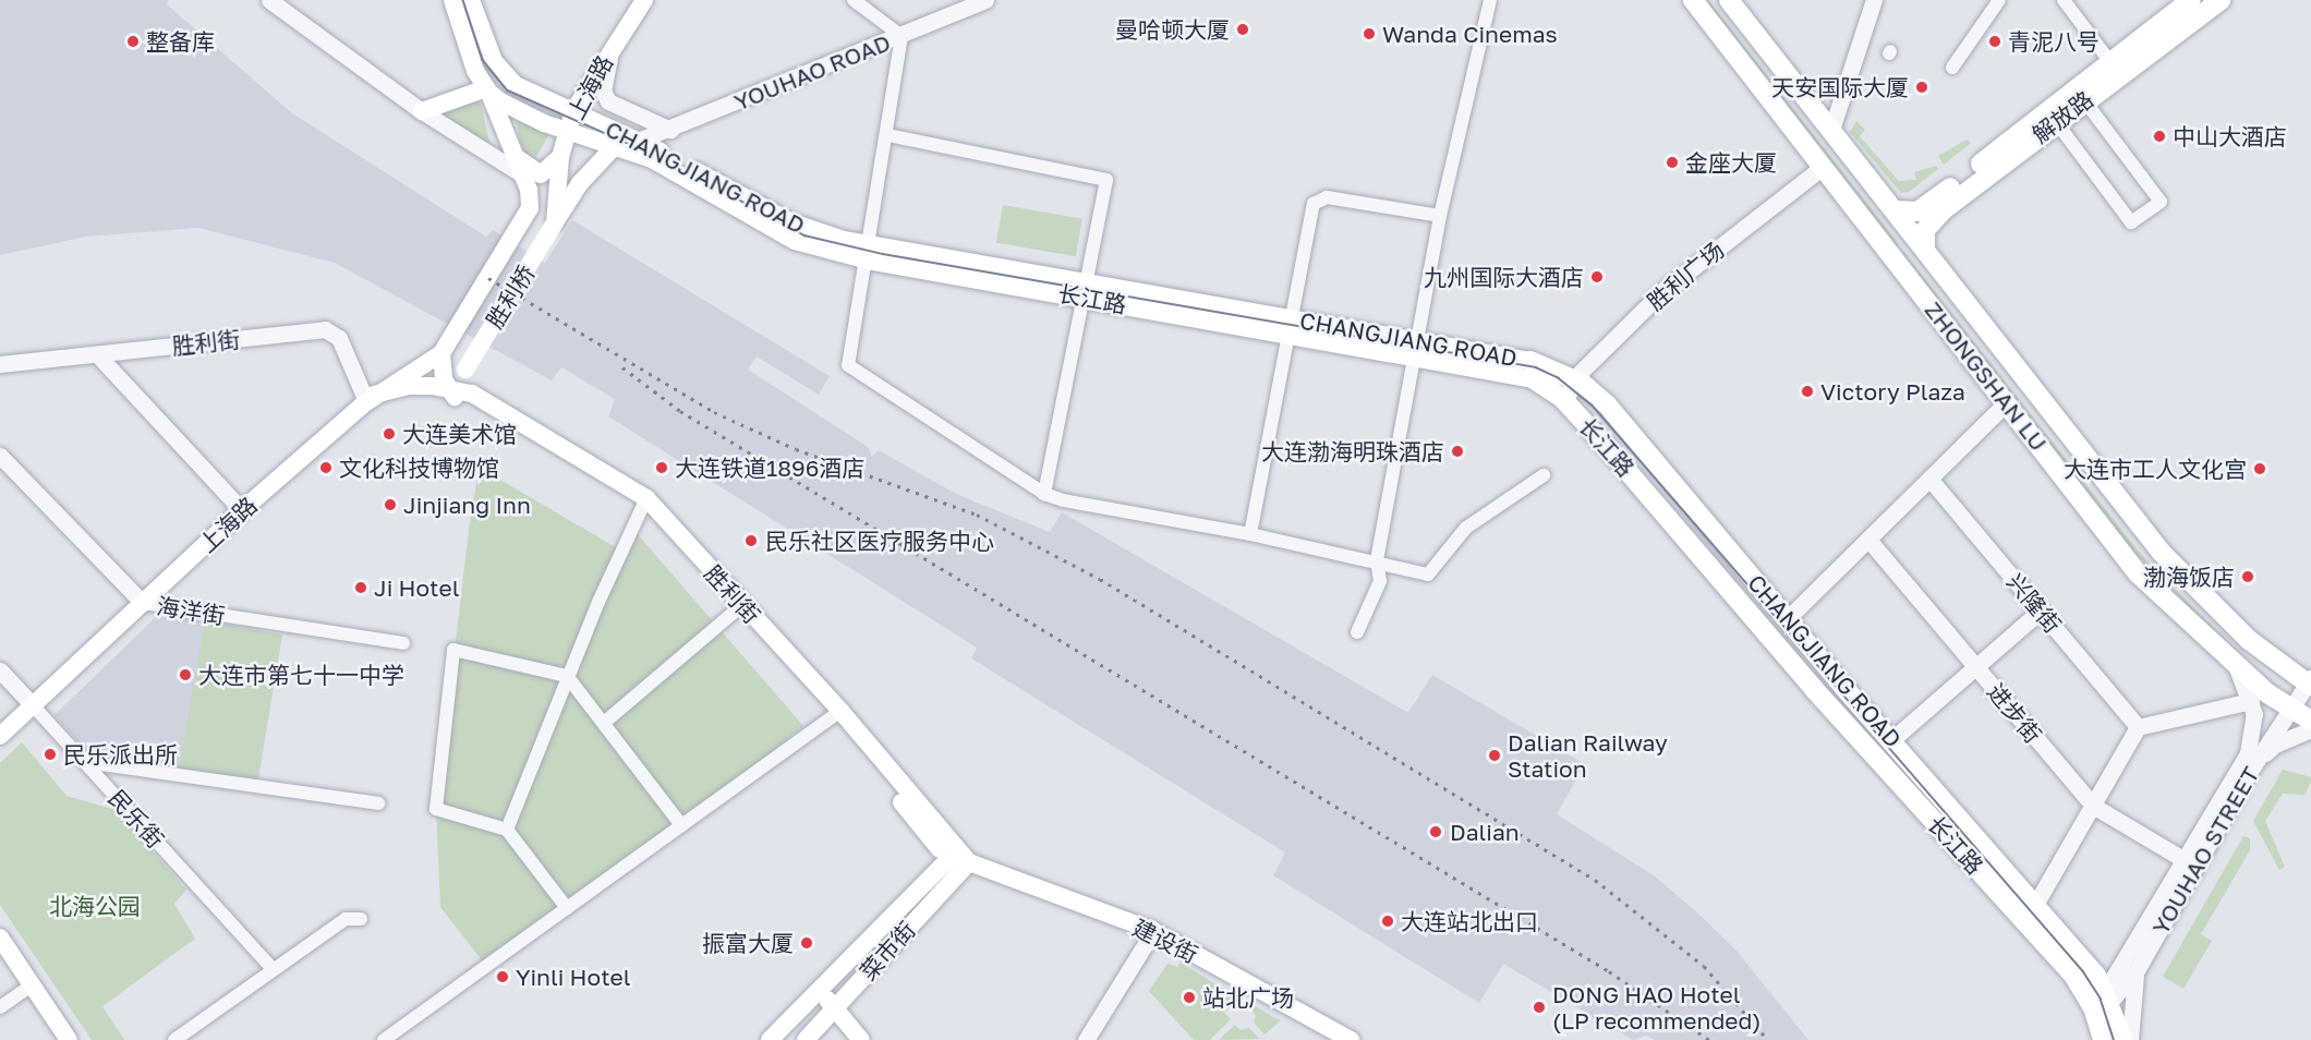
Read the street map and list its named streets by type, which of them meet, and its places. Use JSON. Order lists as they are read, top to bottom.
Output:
{
  "streets": {
    "main road": [
      "上海路",
      "解放路",
      "CHANGJIANG ROAD",
      "胜利桥",
      "长江路",
      "胜利街",
      "ZHONGSHAN LU",
      "建设街",
      "菜市街"
    ],
    "street": [
      "YOUHAO ROAD",
      "胜利广场",
      "兴隆街",
      "海洋街",
      "进步街",
      "民乐街",
      "YOUHAO STREET"
    ]
  },
  "crossings": [
    ["YOUHAO ROAD", "CHANGJIANG ROAD"],
    ["上海路", "CHANGJIANG ROAD"],
    ["上海路", "胜利桥"],
    ["上海路", "胜利街"],
    ["上海路", "海洋街"],
    ["上海路", "民乐街"],
    ["解放路", "ZHONGSHAN LU"],
    ["CHANGJIANG ROAD", "胜利广场"],
    ["CHANGJIANG ROAD", "胜利桥"],
    ["CHANGJIANG ROAD", "长江路"],
    ["CHANGJIANG ROAD", "YOUHAO STREET"],
    ["胜利广场", "长江路"],
    ["胜利广场", "ZHONGSHAN LU"],
    ["胜利桥", "胜利街"],
    ["长江路", "YOUHAO STREET"],
    ["胜利街", "建设街"],
    ["胜利街", "菜市街"],
    ["ZHONGSHAN LU", "YOUHAO STREET"],
    ["进步街", "YOUHAO STREET"],
    ["建设街", "菜市街"]
  ],
  "parks": ["北海公园"],
  "places": [
    "曼哈顿大厦",
    "Wanda Cinemas",
    "整备库",
    "青泥八号",
    "天安国际大厦",
    "中山大酒店",
    "金座大厦",
    "九州国际大酒店",
    "Victory Plaza",
    "大连美术馆",
    "大连渤海明珠酒店",
    "文化科技博物馆",
    "大连铁道1896酒店",
    "大连市工人文化宫",
    "Jinjiang Inn",
    "民乐社区医疗服务中心",
    "渤海饭店",
    "Ji Hotel",
    "大连市第七十一中学",
    "民乐派出所",
    "Dalian Railway Station",
    "Dalian",
    "大连站北出口",
    "振富大厦",
    "Yinli Hotel",
    "站北广场",
    "DONG HAO Hotel (LP recommended)"
  ]
}
